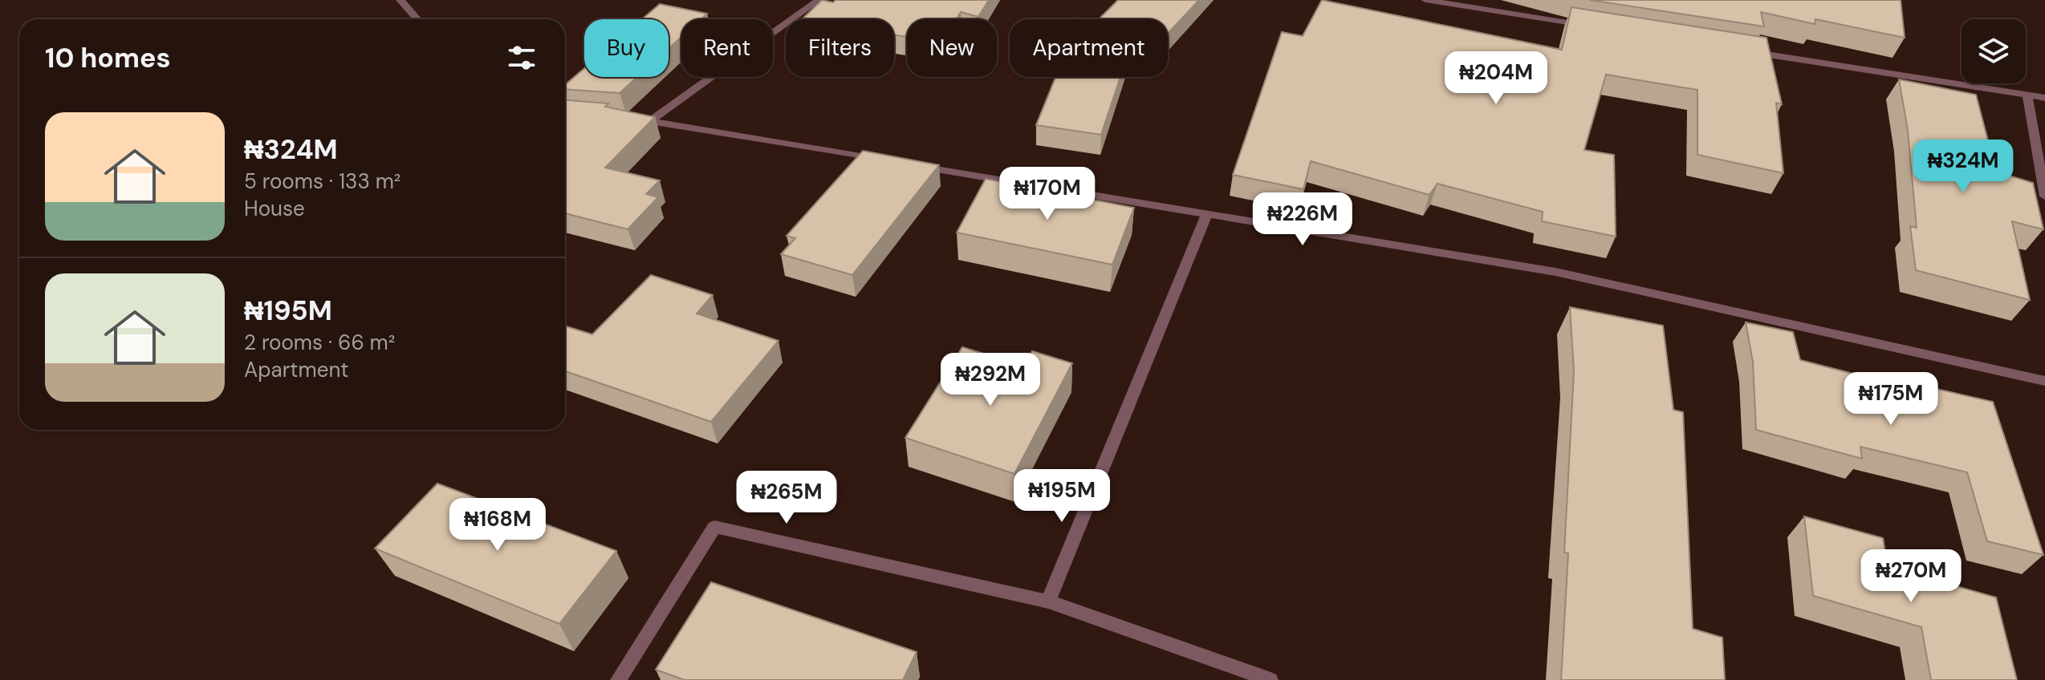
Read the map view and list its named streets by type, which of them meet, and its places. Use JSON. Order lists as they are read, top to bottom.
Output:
{
  "page": {
    "chip": [
      "Buy",
      "Rent",
      "Filters",
      "New",
      "Apartment"
    ],
    "heading": "10 homes",
    "price": [
      "₦204M",
      "₦324M",
      "₦170M",
      "₦226M",
      "₦292M",
      "₦175M",
      "₦195M",
      "₦265M",
      "₦168M",
      "₦270M"
    ],
    "list": [
      {
        "name": "₦324M",
        "note": "5 rooms · 133 m² · House"
      },
      {
        "name": "₦195M",
        "note": "2 rooms · 66 m² · Apartment"
      }
    ]
  }
}
